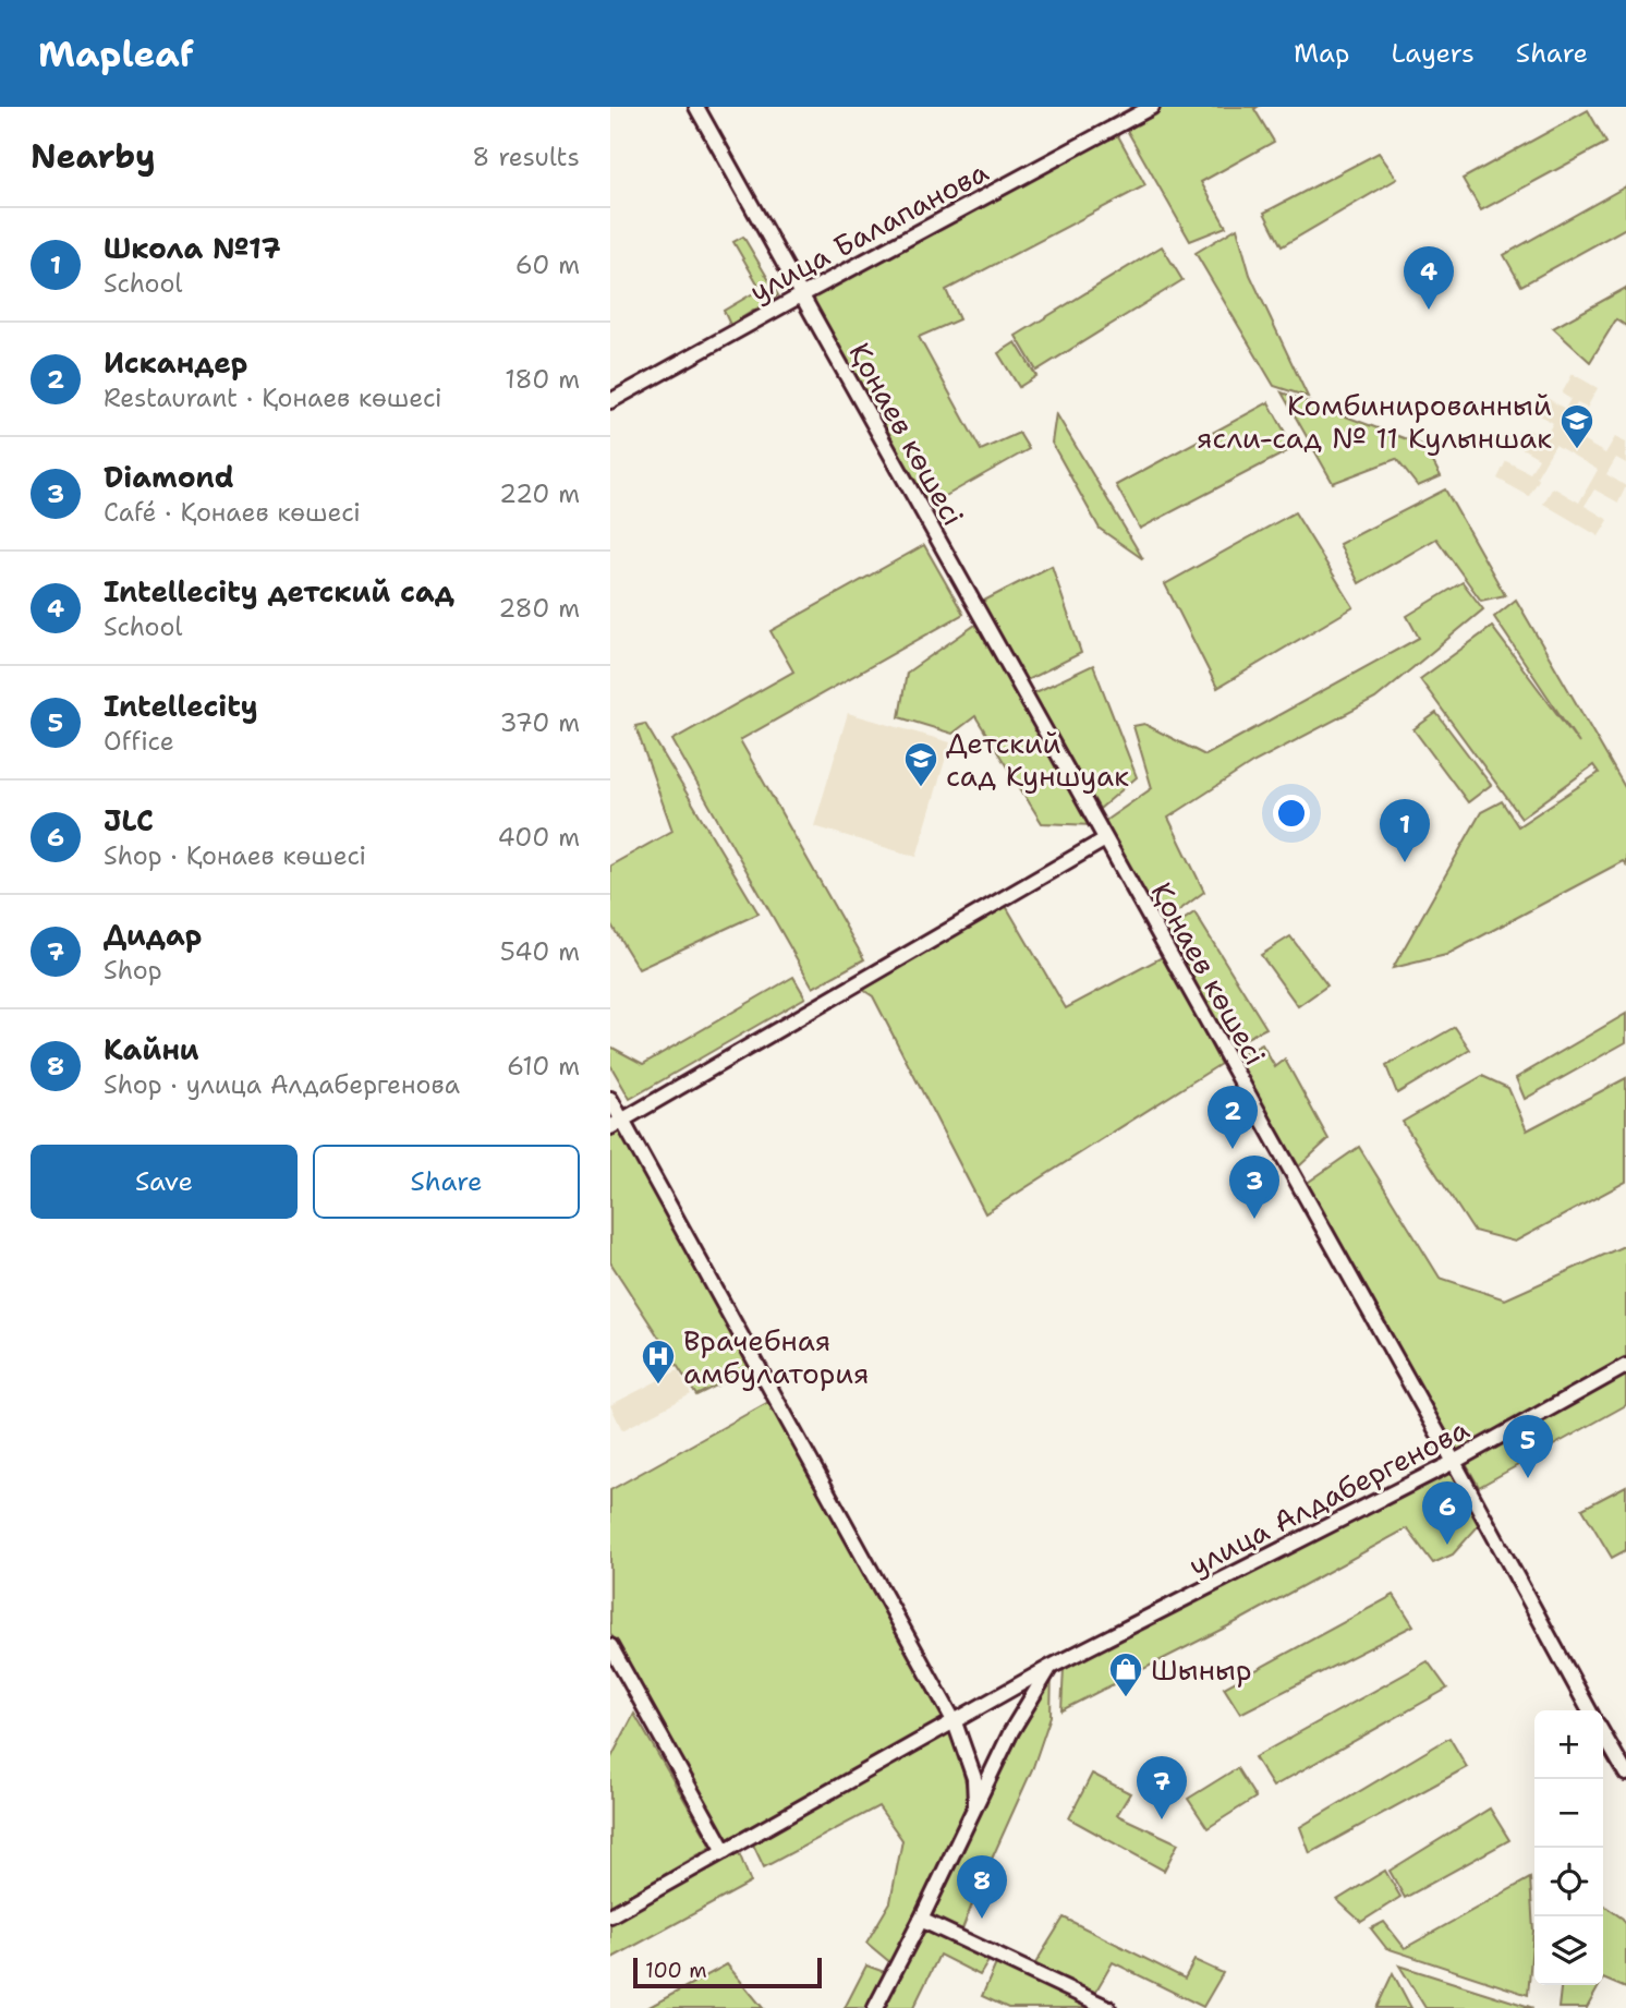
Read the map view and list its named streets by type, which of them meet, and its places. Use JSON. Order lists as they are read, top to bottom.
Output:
{
  "streets": {
    "street": ["улица Балапанова", "Қонаев көшесі", "улица Алдабергенова"]
  },
  "crossings": [
    ["улица Балапанова", "Қонаев көшесі"],
    ["Қонаев көшесі", "улица Алдабергенова"]
  ],
  "places": {
    "school or university": ["Комбинированный ясли-сад № 11 Кулыншак", "Детский сад Куншуак"],
    "hospital": ["Врачебная амбулатория"],
    "shop": ["Шыныр"]
  },
  "scale_bar": "100 m",
  "page": {
    "header": "Mapleaf",
    "nav": ["Map", "Layers", "Share"],
    "heading": ["Nearby", "8 results"],
    "list": [
      {
        "mark": "1",
        "name": "Школа №17",
        "note": "School",
        "value": "60 m"
      },
      {
        "mark": "2",
        "name": "Искандер",
        "note": "Restaurant · Қонаев көшесі",
        "value": "180 m"
      },
      {
        "mark": "3",
        "name": "Diamond",
        "note": "Café · Қонаев көшесі",
        "value": "220 m"
      },
      {
        "mark": "4",
        "name": "Intellecity детский сад",
        "note": "School",
        "value": "280 m"
      },
      {
        "mark": "5",
        "name": "Intellecity",
        "note": "Office",
        "value": "370 m"
      },
      {
        "mark": "6",
        "name": "JLC",
        "note": "Shop · Қонаев көшесі",
        "value": "400 m"
      },
      {
        "mark": "7",
        "name": "Дидар",
        "note": "Shop",
        "value": "540 m"
      },
      {
        "mark": "8",
        "name": "Кайни",
        "note": "Shop · улица Алдабергенова",
        "value": "610 m"
      }
    ],
    "pins": [
      "4",
      "1",
      "2",
      "3",
      "5",
      "6",
      "7",
      "8"
    ],
    "buttons": ["Save", "Share"],
    "map_buttons": ["+", "−"],
    "scale": "100 m"
  }
}
